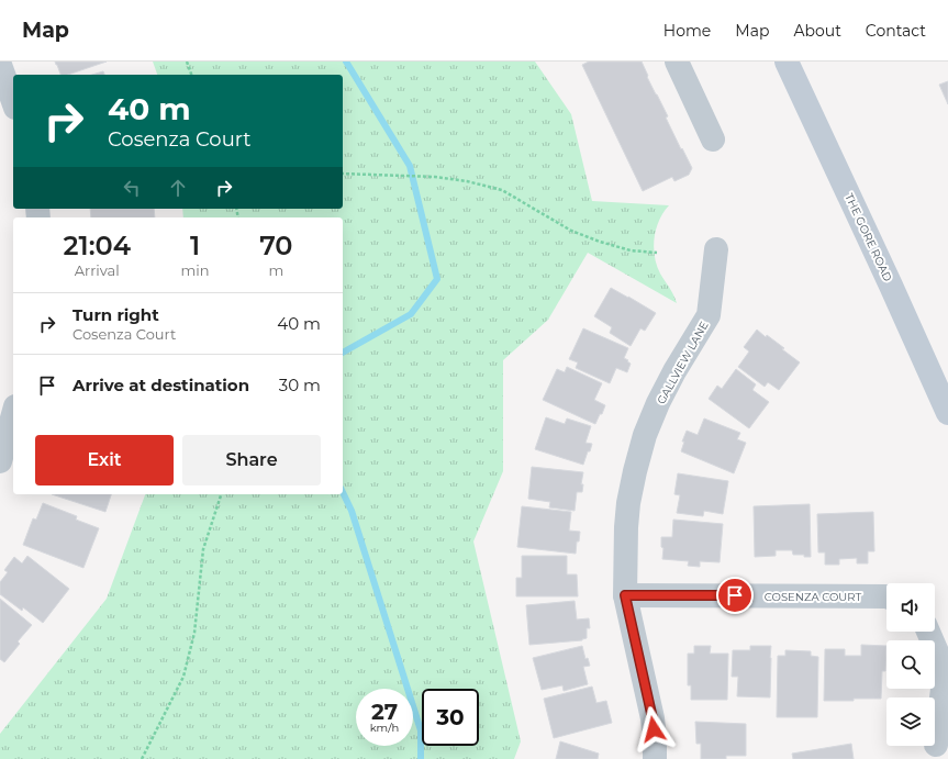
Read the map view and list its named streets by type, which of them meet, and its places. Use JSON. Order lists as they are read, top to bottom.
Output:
{
  "streets": {
    "main road": ["THE GORE ROAD"],
    "street": ["GALLVIEW LANE", "COSENZA COURT"]
  },
  "crossings": [
    ["GALLVIEW LANE", "COSENZA COURT"]
  ],
  "page": {
    "header": "Map",
    "nav": [
      "Home",
      "Map",
      "About",
      "Contact"
    ],
    "turn": ["40 m", "Cosenza Court"],
    "eta": [
      "21:04",
      "Arrival",
      "1",
      "min",
      "70",
      "m"
    ],
    "list": [
      {
        "name": "Turn right",
        "note": "Cosenza Court",
        "value": "40 m"
      },
      {
        "name": "Arrive at destination",
        "value": "30 m"
      }
    ],
    "buttons": ["Exit", "Share"],
    "speed": "27 km/h",
    "limit": "30"
  }
}
